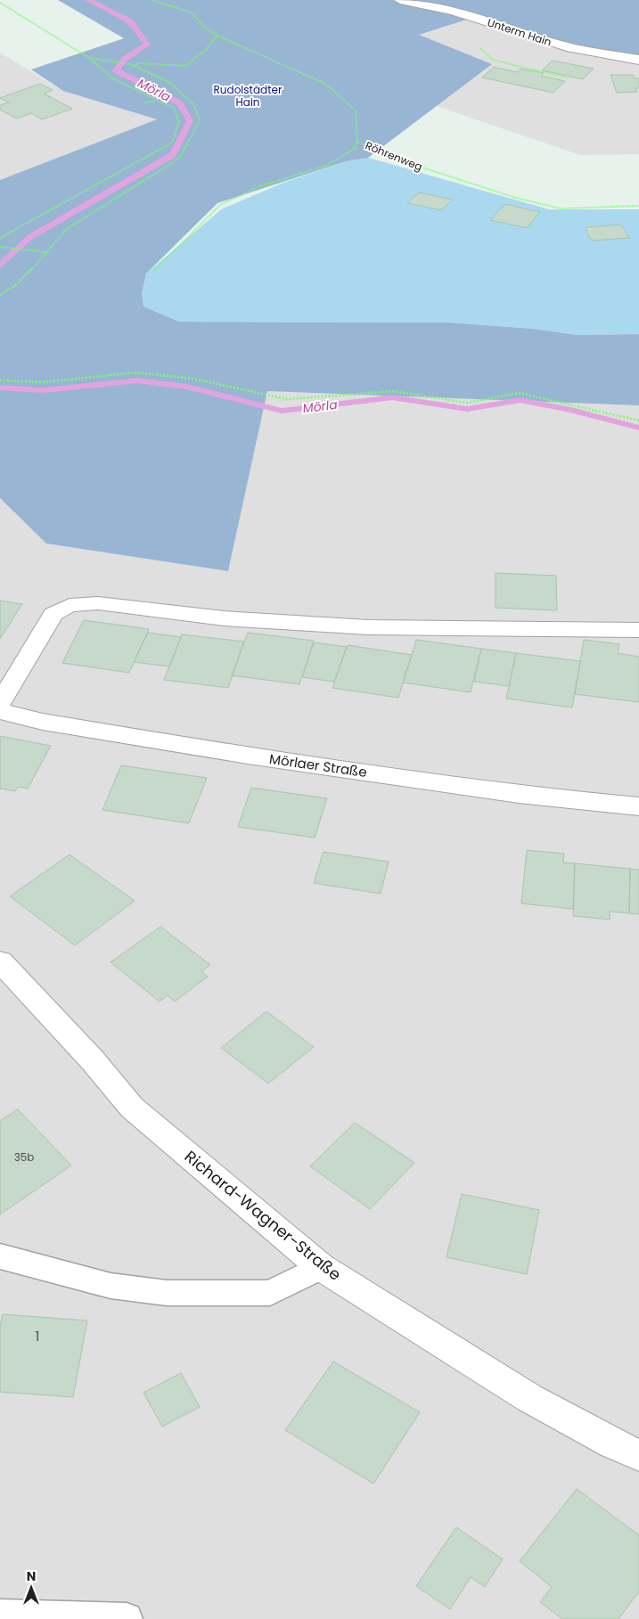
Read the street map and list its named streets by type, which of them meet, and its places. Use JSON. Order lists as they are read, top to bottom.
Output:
{
  "streets": {
    "street": ["Unterm Hain", "Mörlaer Straße", "Richard-Wagner-Straße"],
    "path": ["Röhrenweg"]
  },
  "water": ["Mörla"],
  "parks": ["Rudolstädter Hain"],
  "house_numbers": ["35b", "1"],
  "north": "top"
}
